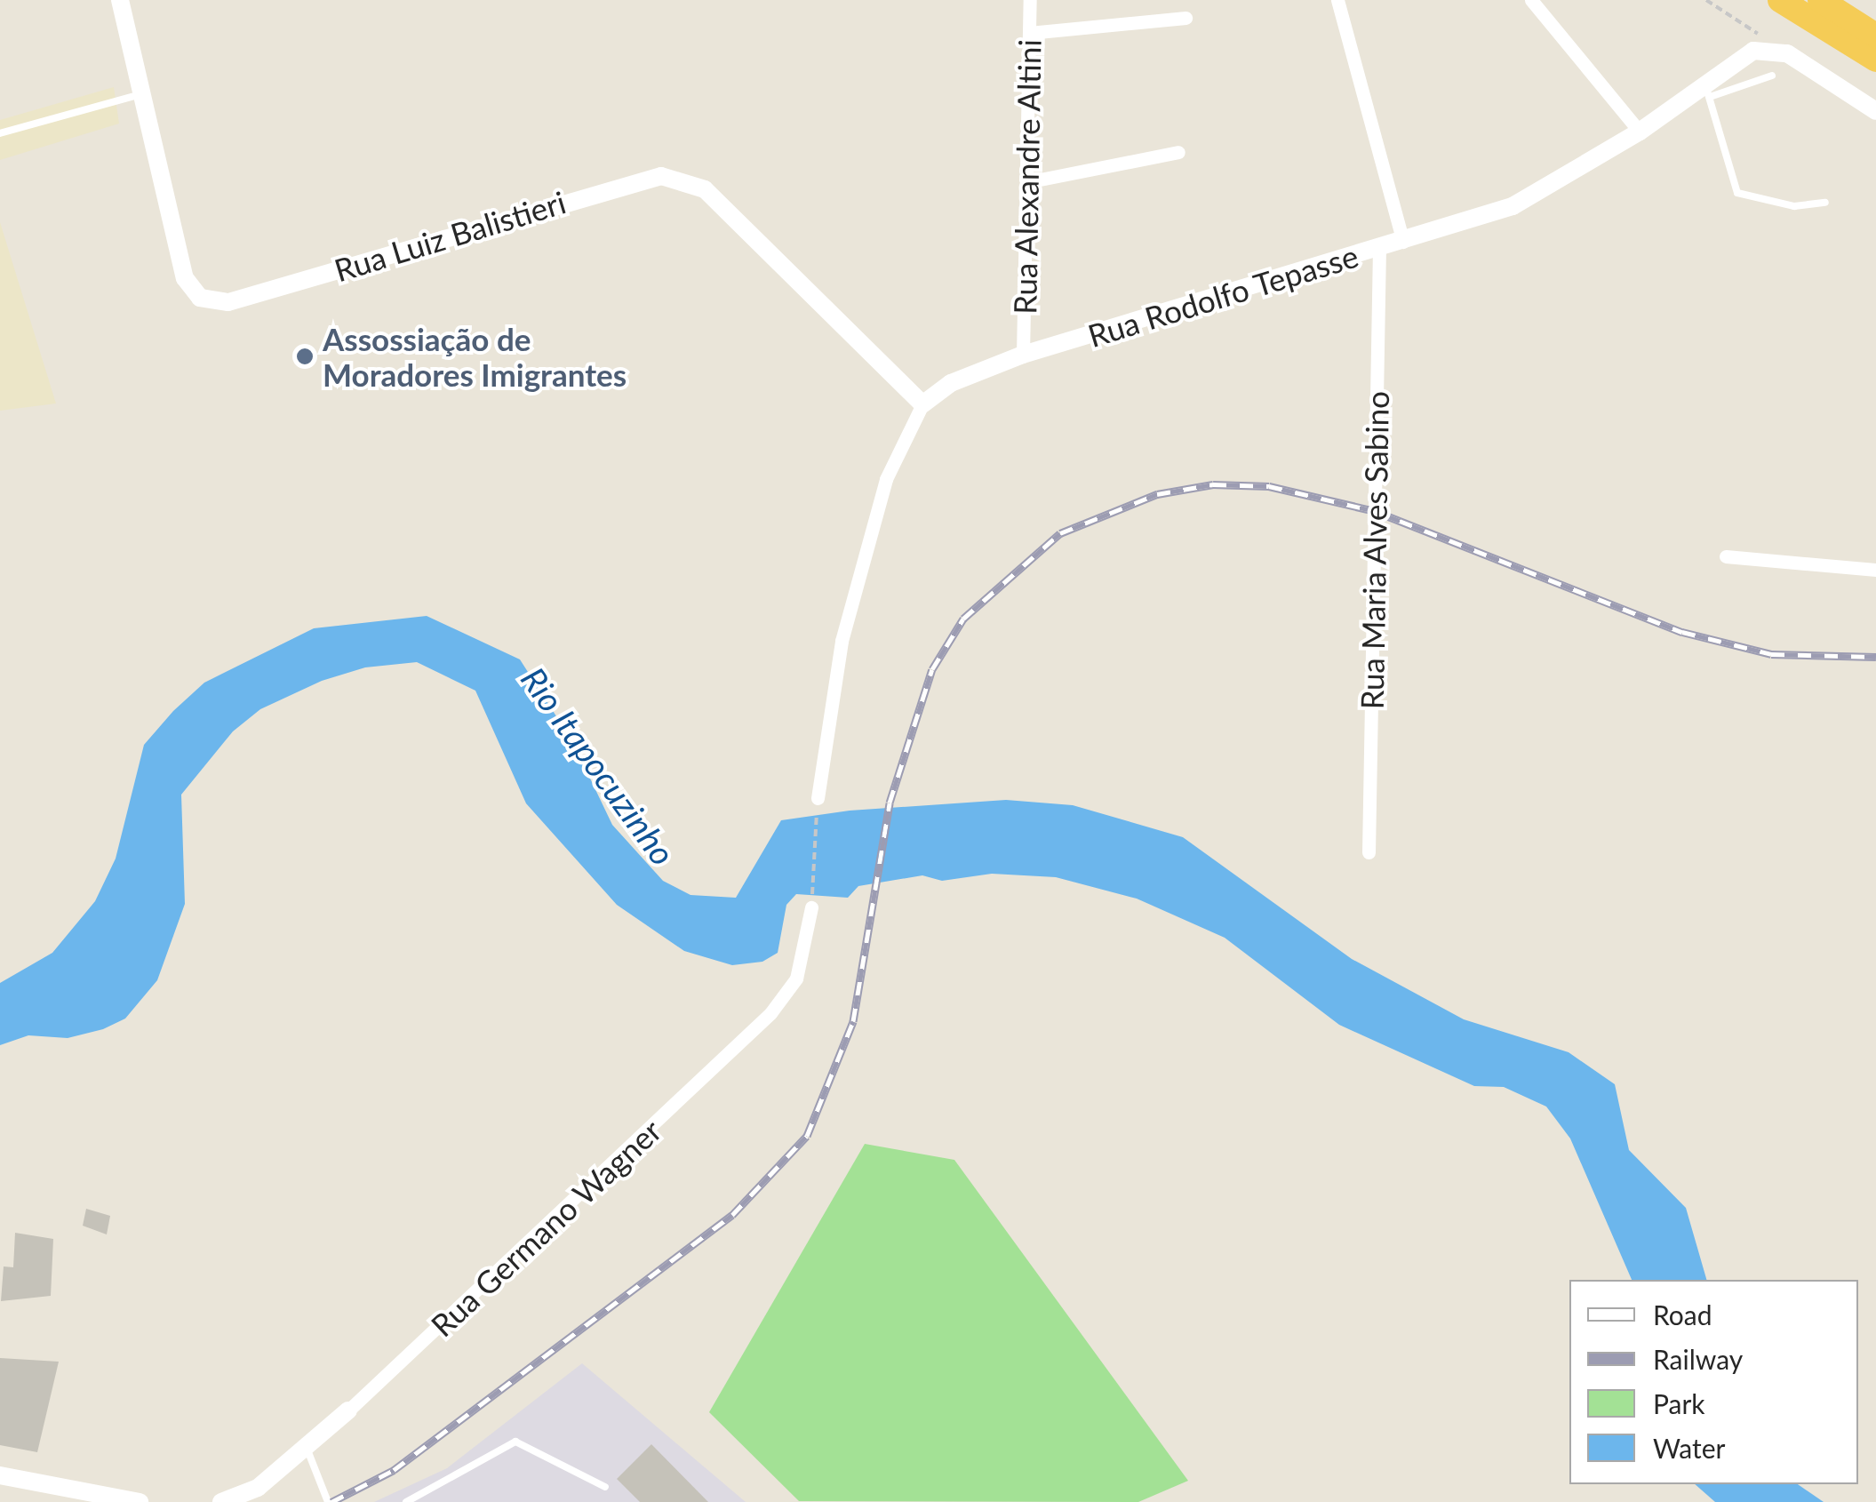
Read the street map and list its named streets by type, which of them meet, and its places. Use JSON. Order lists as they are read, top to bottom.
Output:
{
  "streets": {
    "street": [
      "Rua Alexandre Altini",
      "Rua Luiz Balistieri",
      "Rua Rodolfo Tepasse",
      "Rua Maria Alves Sabino",
      "Rua Germano Wagner"
    ]
  },
  "crossings": [
    ["Rua Alexandre Altini", "Rua Rodolfo Tepasse"],
    ["Rua Luiz Balistieri", "Rua Rodolfo Tepasse"],
    ["Rua Rodolfo Tepasse", "Rua Maria Alves Sabino"]
  ],
  "water": ["Rio Itapocuzinho"],
  "places": ["Assossiação de Moradores Imigrantes"],
  "legend": [
    "Road",
    "Railway",
    "Park",
    "Water"
  ]
}
